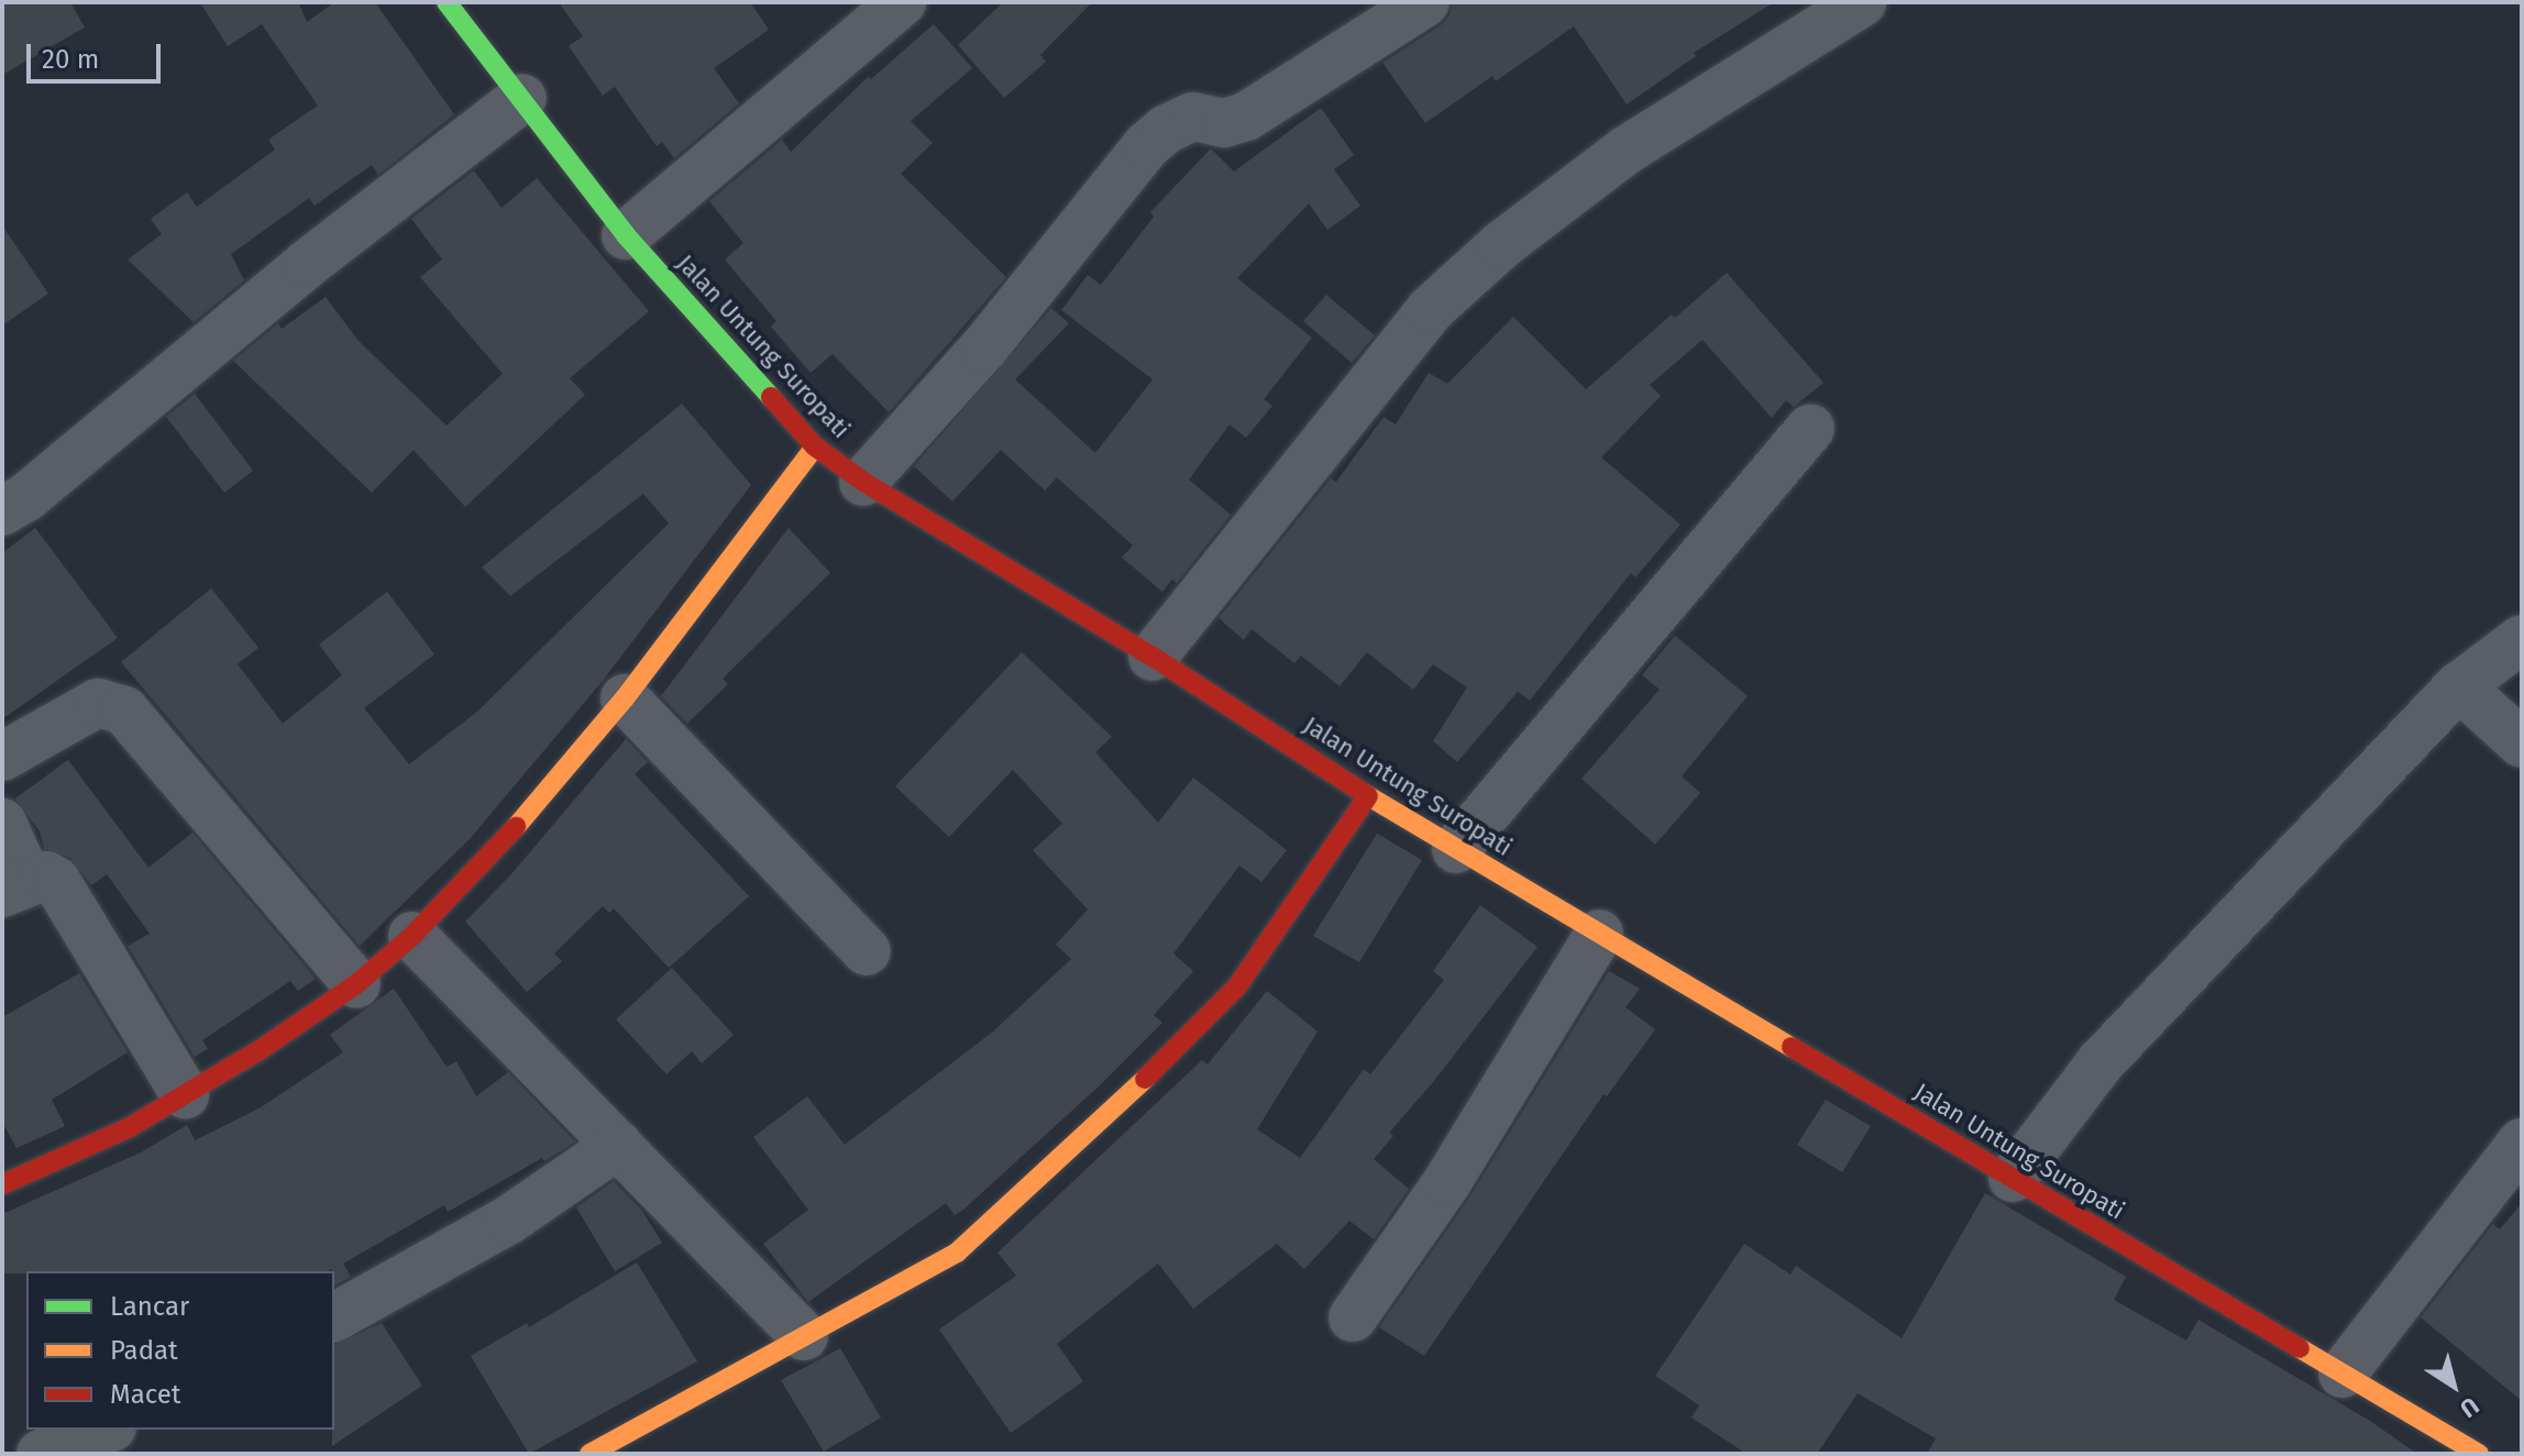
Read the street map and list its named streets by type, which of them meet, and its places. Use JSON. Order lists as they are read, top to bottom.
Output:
{
  "streets": {
    "main road": ["Jalan Untung Suropati"]
  },
  "legend": ["Lancar", "Padat", "Macet"],
  "scale_bar": "20 m",
  "north": "bottom right"
}
